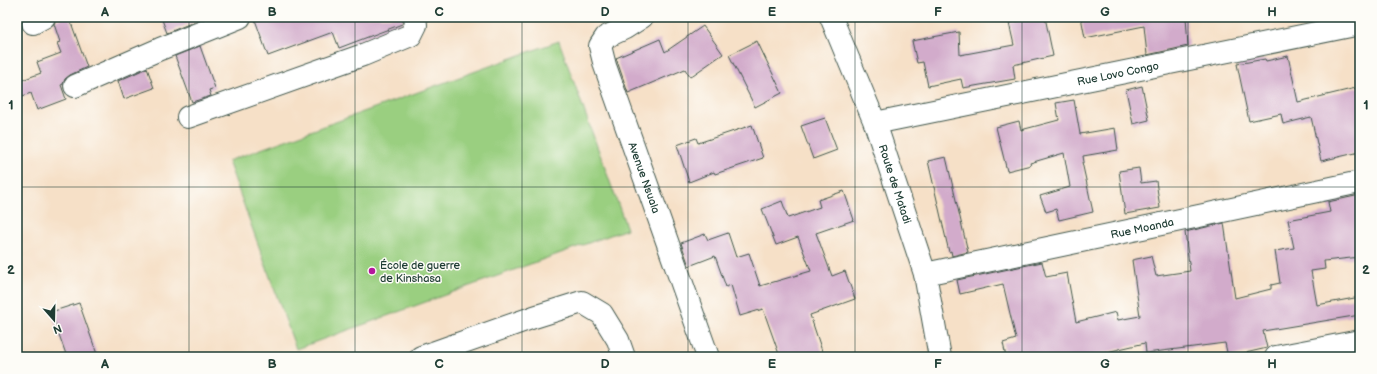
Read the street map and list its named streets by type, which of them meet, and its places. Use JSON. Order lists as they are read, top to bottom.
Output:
{
  "streets": {
    "street": [
      "Rue Lovo Congo",
      "Avenue Nsuala",
      "Route de Matadi",
      "Rue Moanda"
    ]
  },
  "crossings": [
    ["Rue Lovo Congo", "Route de Matadi"],
    ["Route de Matadi", "Rue Moanda"]
  ],
  "places": ["École de guerre de Kinshasa"],
  "north": "bottom",
  "grid": {
    "columns": [
      "A",
      "B",
      "C",
      "D",
      "E",
      "F",
      "G",
      "H"
    ],
    "rows": ["1", "2"]
  }
}
